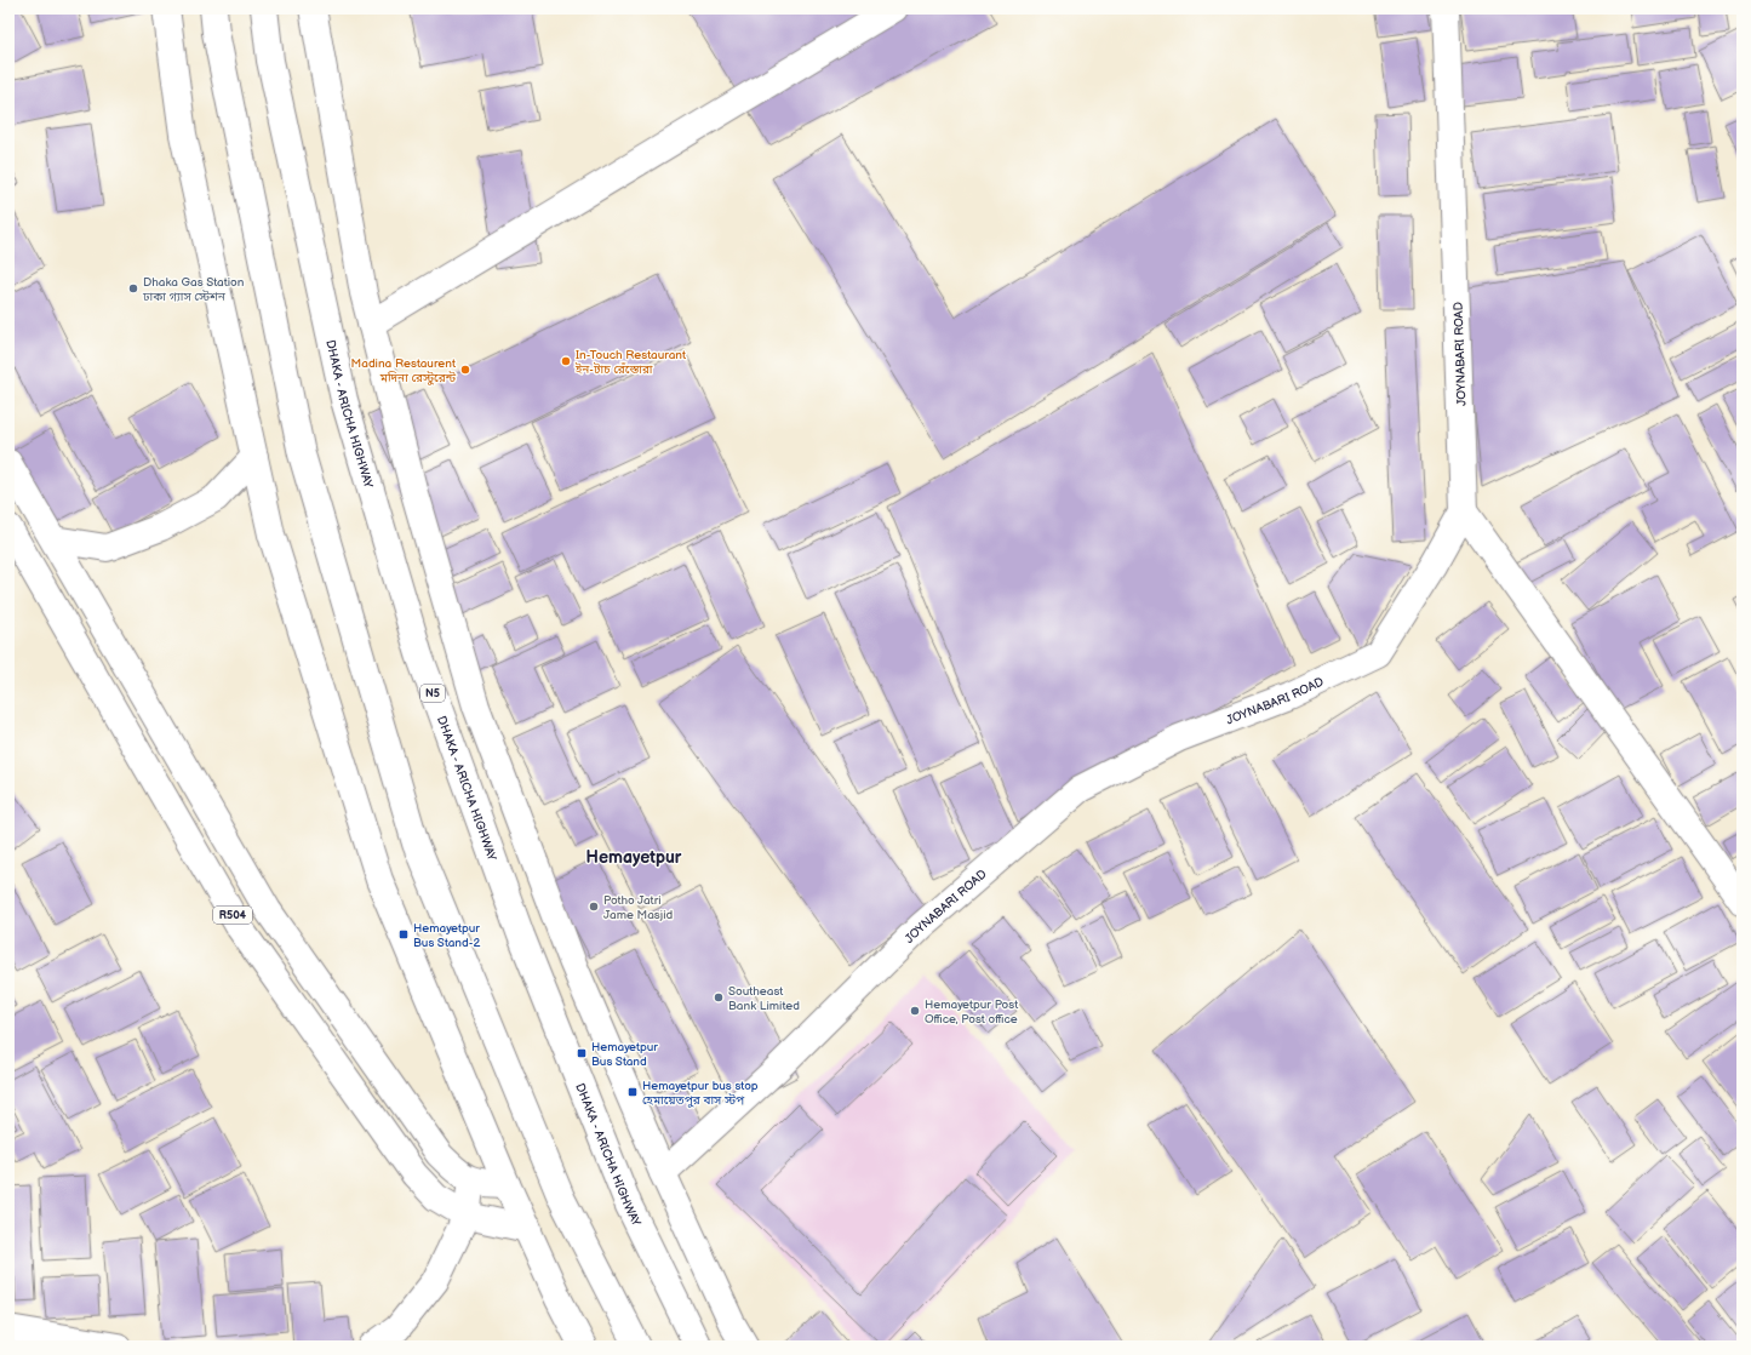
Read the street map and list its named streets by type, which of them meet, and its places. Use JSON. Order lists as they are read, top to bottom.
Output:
{
  "streets": {
    "main road": [
      "JOYNABARI ROAD",
      "DHAKA - ARICHA HIGHWAY",
      "N5",
      "R504"
    ]
  },
  "districts": ["Hemayetpur"],
  "places": {
    "other": [
      "Dhaka Gas Station ঢাকা গ্যাস স্টেশন",
      "In-Touch Restaurant ইন-টাচ রেঁস্তোরা",
      "Madina Restaurent মদিনা রেস্টুরেন্ট",
      "Potho Jatri Jame Masjid",
      "Southeast Bank Limited",
      "Hemayetpur Post Office, Post office"
    ],
    "transit": ["Hemayetpur Bus Stand-2", "Hemayetpur Bus Stand", "Hemayetpur bus stop হেমায়েতপুর বাস স্টপ"]
  }
}
